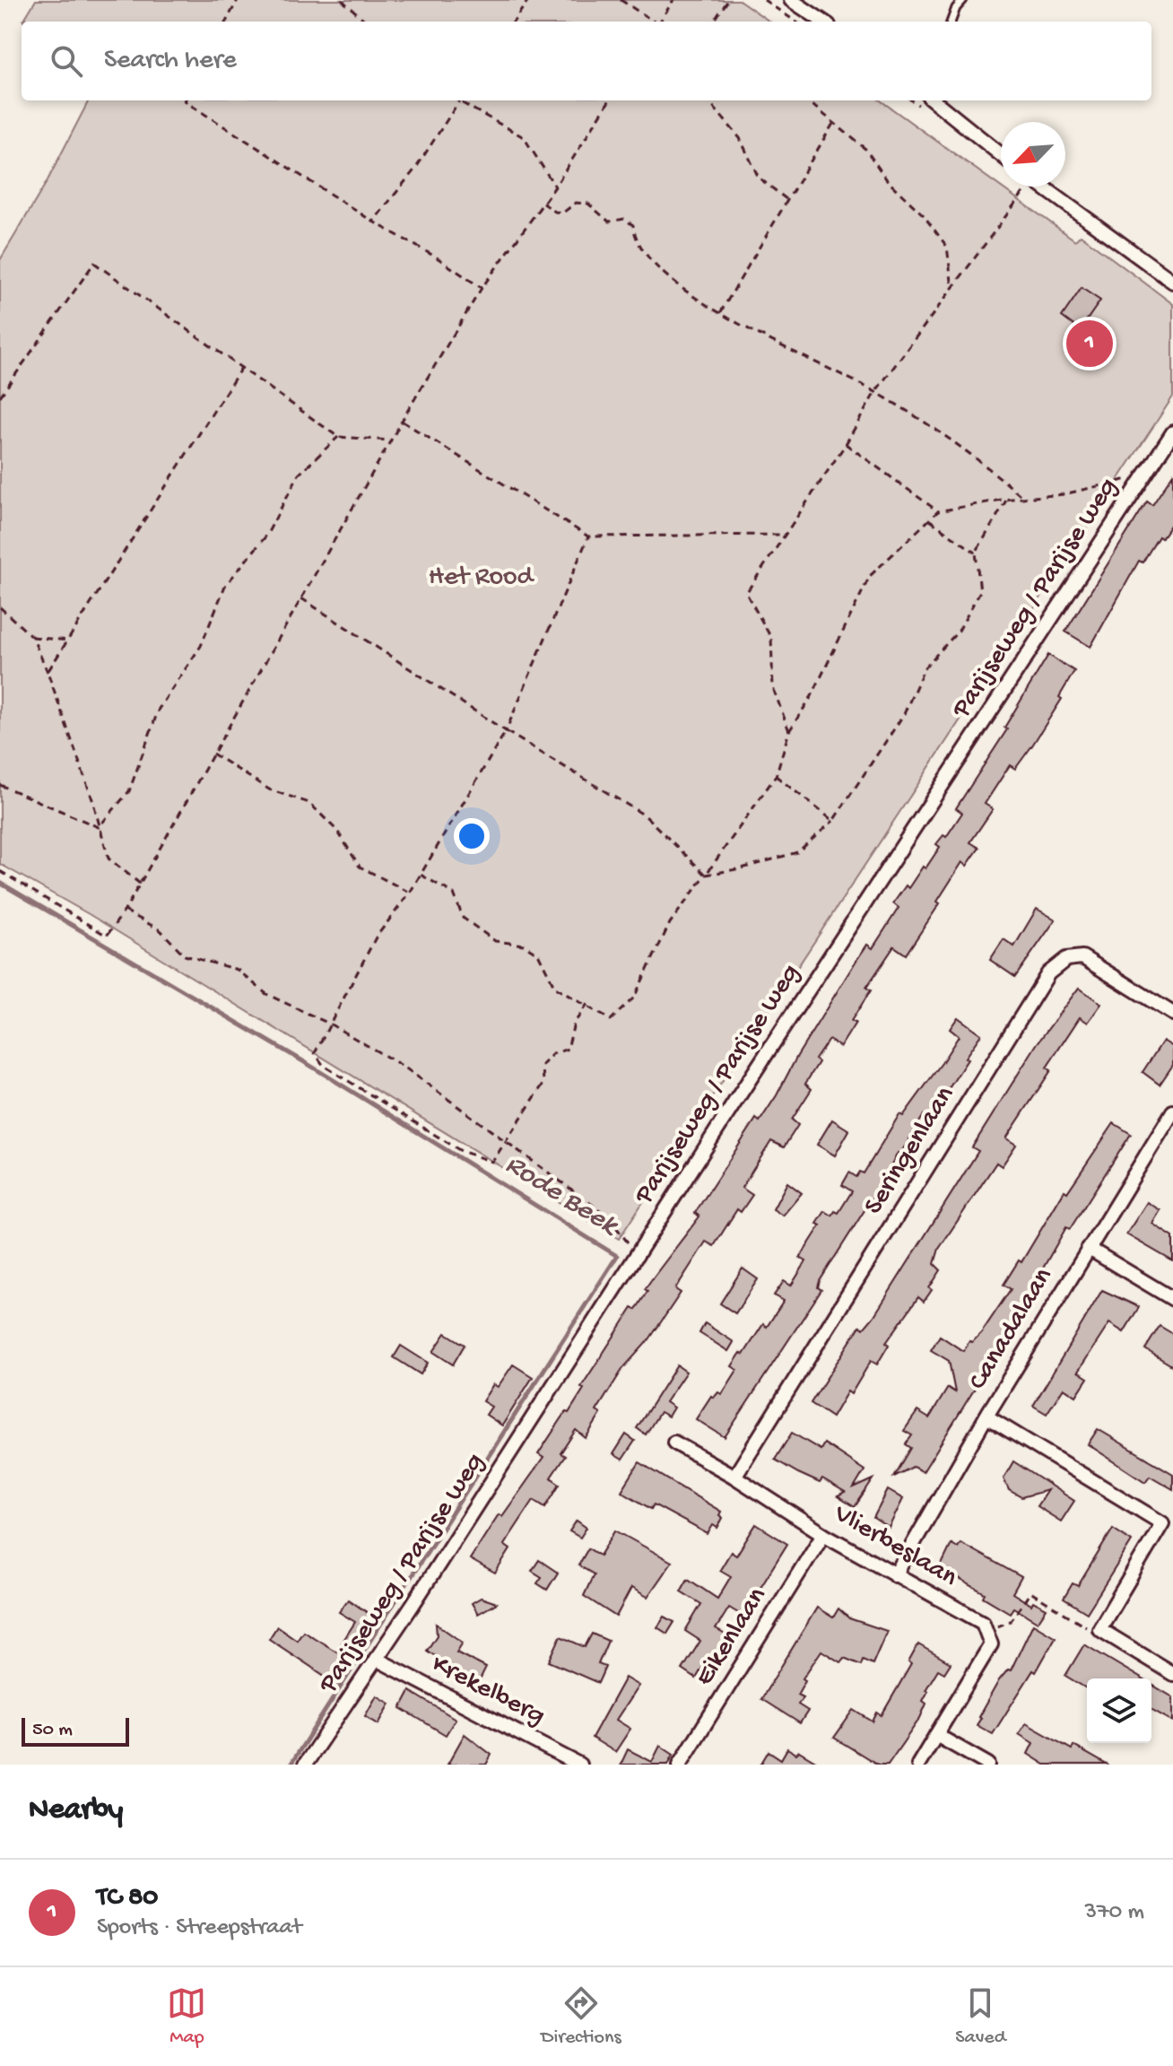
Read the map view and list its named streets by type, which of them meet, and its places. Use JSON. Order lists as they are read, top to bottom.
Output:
{
  "streets": {
    "street": [
      "Parijseweg / Parijse weg",
      "Seringenlaan",
      "Canadalaan",
      "Vlierbeslaan",
      "Eikenlaan",
      "Krekelberg"
    ]
  },
  "crossings": [
    ["Parijseweg / Parijse weg", "Krekelberg"],
    ["Seringenlaan", "Vlierbeslaan"],
    ["Canadalaan", "Vlierbeslaan"],
    ["Vlierbeslaan", "Eikenlaan"]
  ],
  "water": ["Rode Beek"],
  "parks": ["Het Rood"],
  "scale_bar": "50 m",
  "north": "bottom left",
  "page": {
    "search": "Search here",
    "pins": "1",
    "scale": "50 m",
    "heading": "Nearby",
    "list": [
      {
        "mark": "1",
        "name": "TC 80",
        "note": "Sports · Streepstraat",
        "value": "370 m"
      }
    ],
    "nav": ["Map", "Directions", "Saved"]
  }
}
